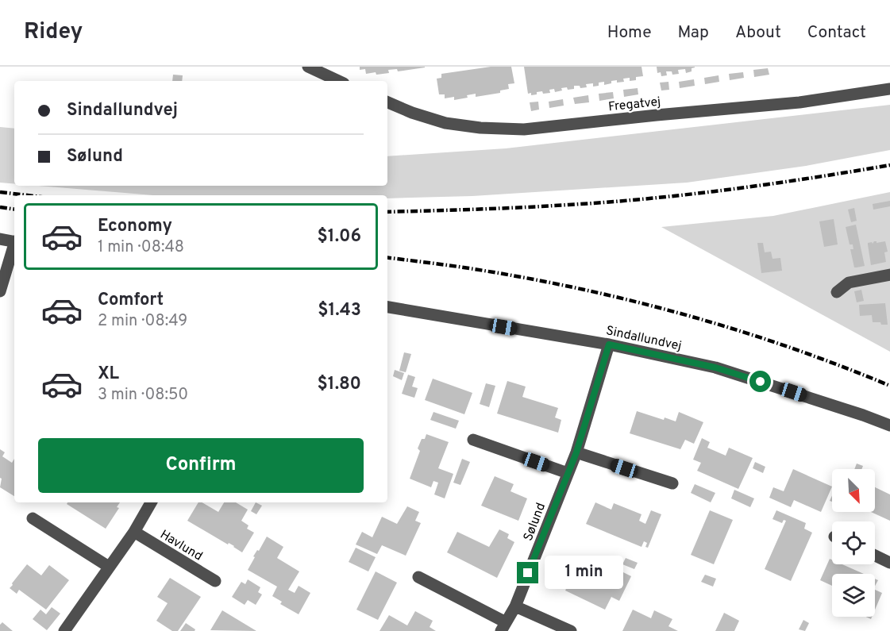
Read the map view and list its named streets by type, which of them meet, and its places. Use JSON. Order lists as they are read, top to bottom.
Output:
{
  "streets": {
    "street": [
      "Fregatvej",
      "Sindallundvej",
      "Sølund",
      "Havlund"
    ]
  },
  "crossings": [
    ["Sindallundvej", "Sølund"]
  ],
  "north": "bottom right",
  "page": {
    "header": "Ridey",
    "nav": [
      "Home",
      "Map",
      "About",
      "Contact"
    ],
    "banner": ["Sindallundvej", "Sølund"],
    "list": [
      {
        "name": "Economy",
        "note": "1 min · 08:48",
        "value": "$1.06"
      },
      {
        "name": "Comfort",
        "note": "2 min · 08:49",
        "value": "$1.43"
      },
      {
        "name": "XL",
        "note": "3 min · 08:50",
        "value": "$1.80"
      }
    ],
    "buttons": "Confirm",
    "bubble": "1 min"
  }
}
